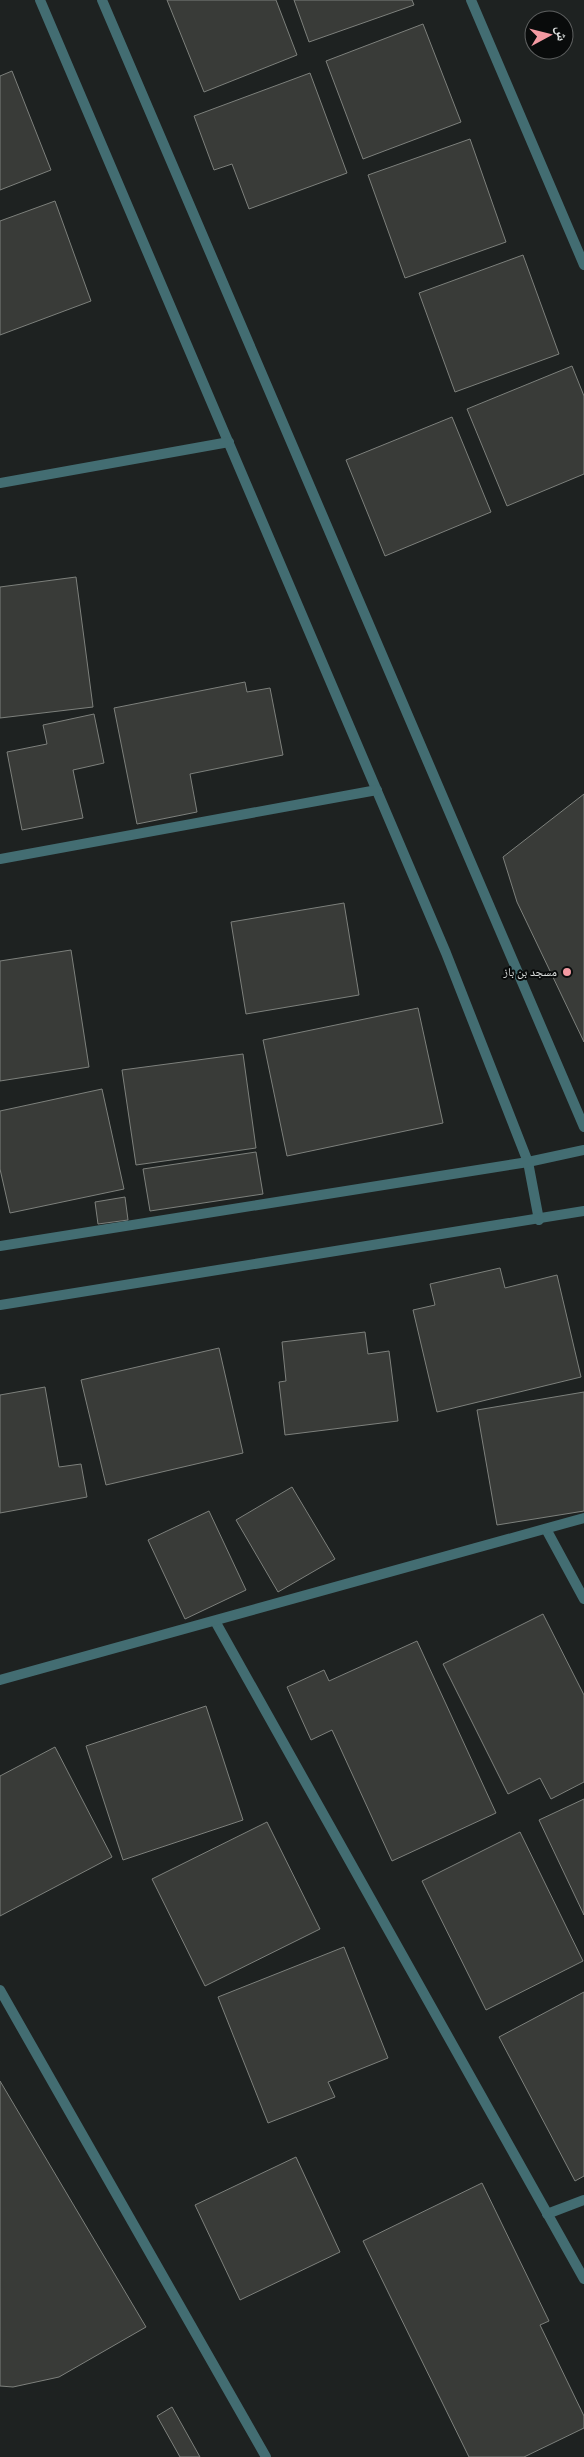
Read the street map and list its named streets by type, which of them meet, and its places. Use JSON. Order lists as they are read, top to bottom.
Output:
{
  "places": ["مسجد بن باز"],
  "north": "right"
}
